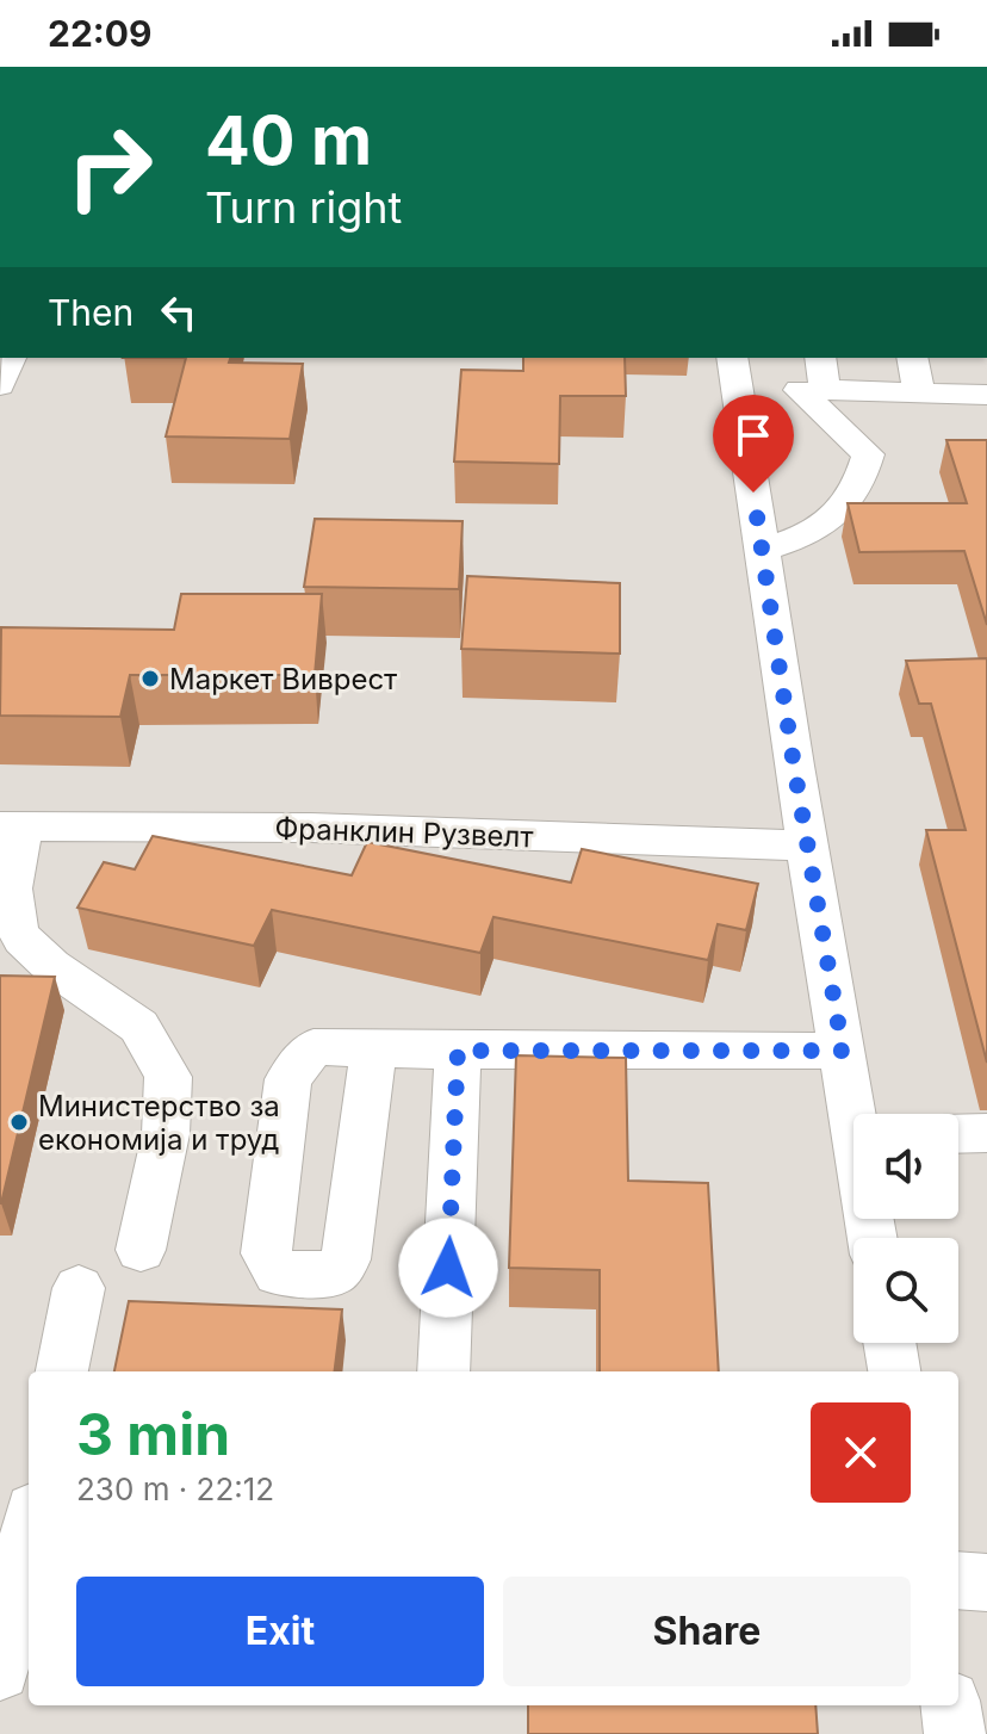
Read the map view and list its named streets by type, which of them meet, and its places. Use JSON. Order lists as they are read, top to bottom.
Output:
{
  "streets": {
    "street": ["Франклин Рузвелт"]
  },
  "places": ["Маркет Виврест", "Министерство за економија и труд"],
  "page": {
    "status": "22:09",
    "turn": ["40 m", "Turn right"],
    "then": "Then",
    "heading": ["3 min", "230 m · 22:12"],
    "buttons": ["Exit", "Share"]
  }
}
